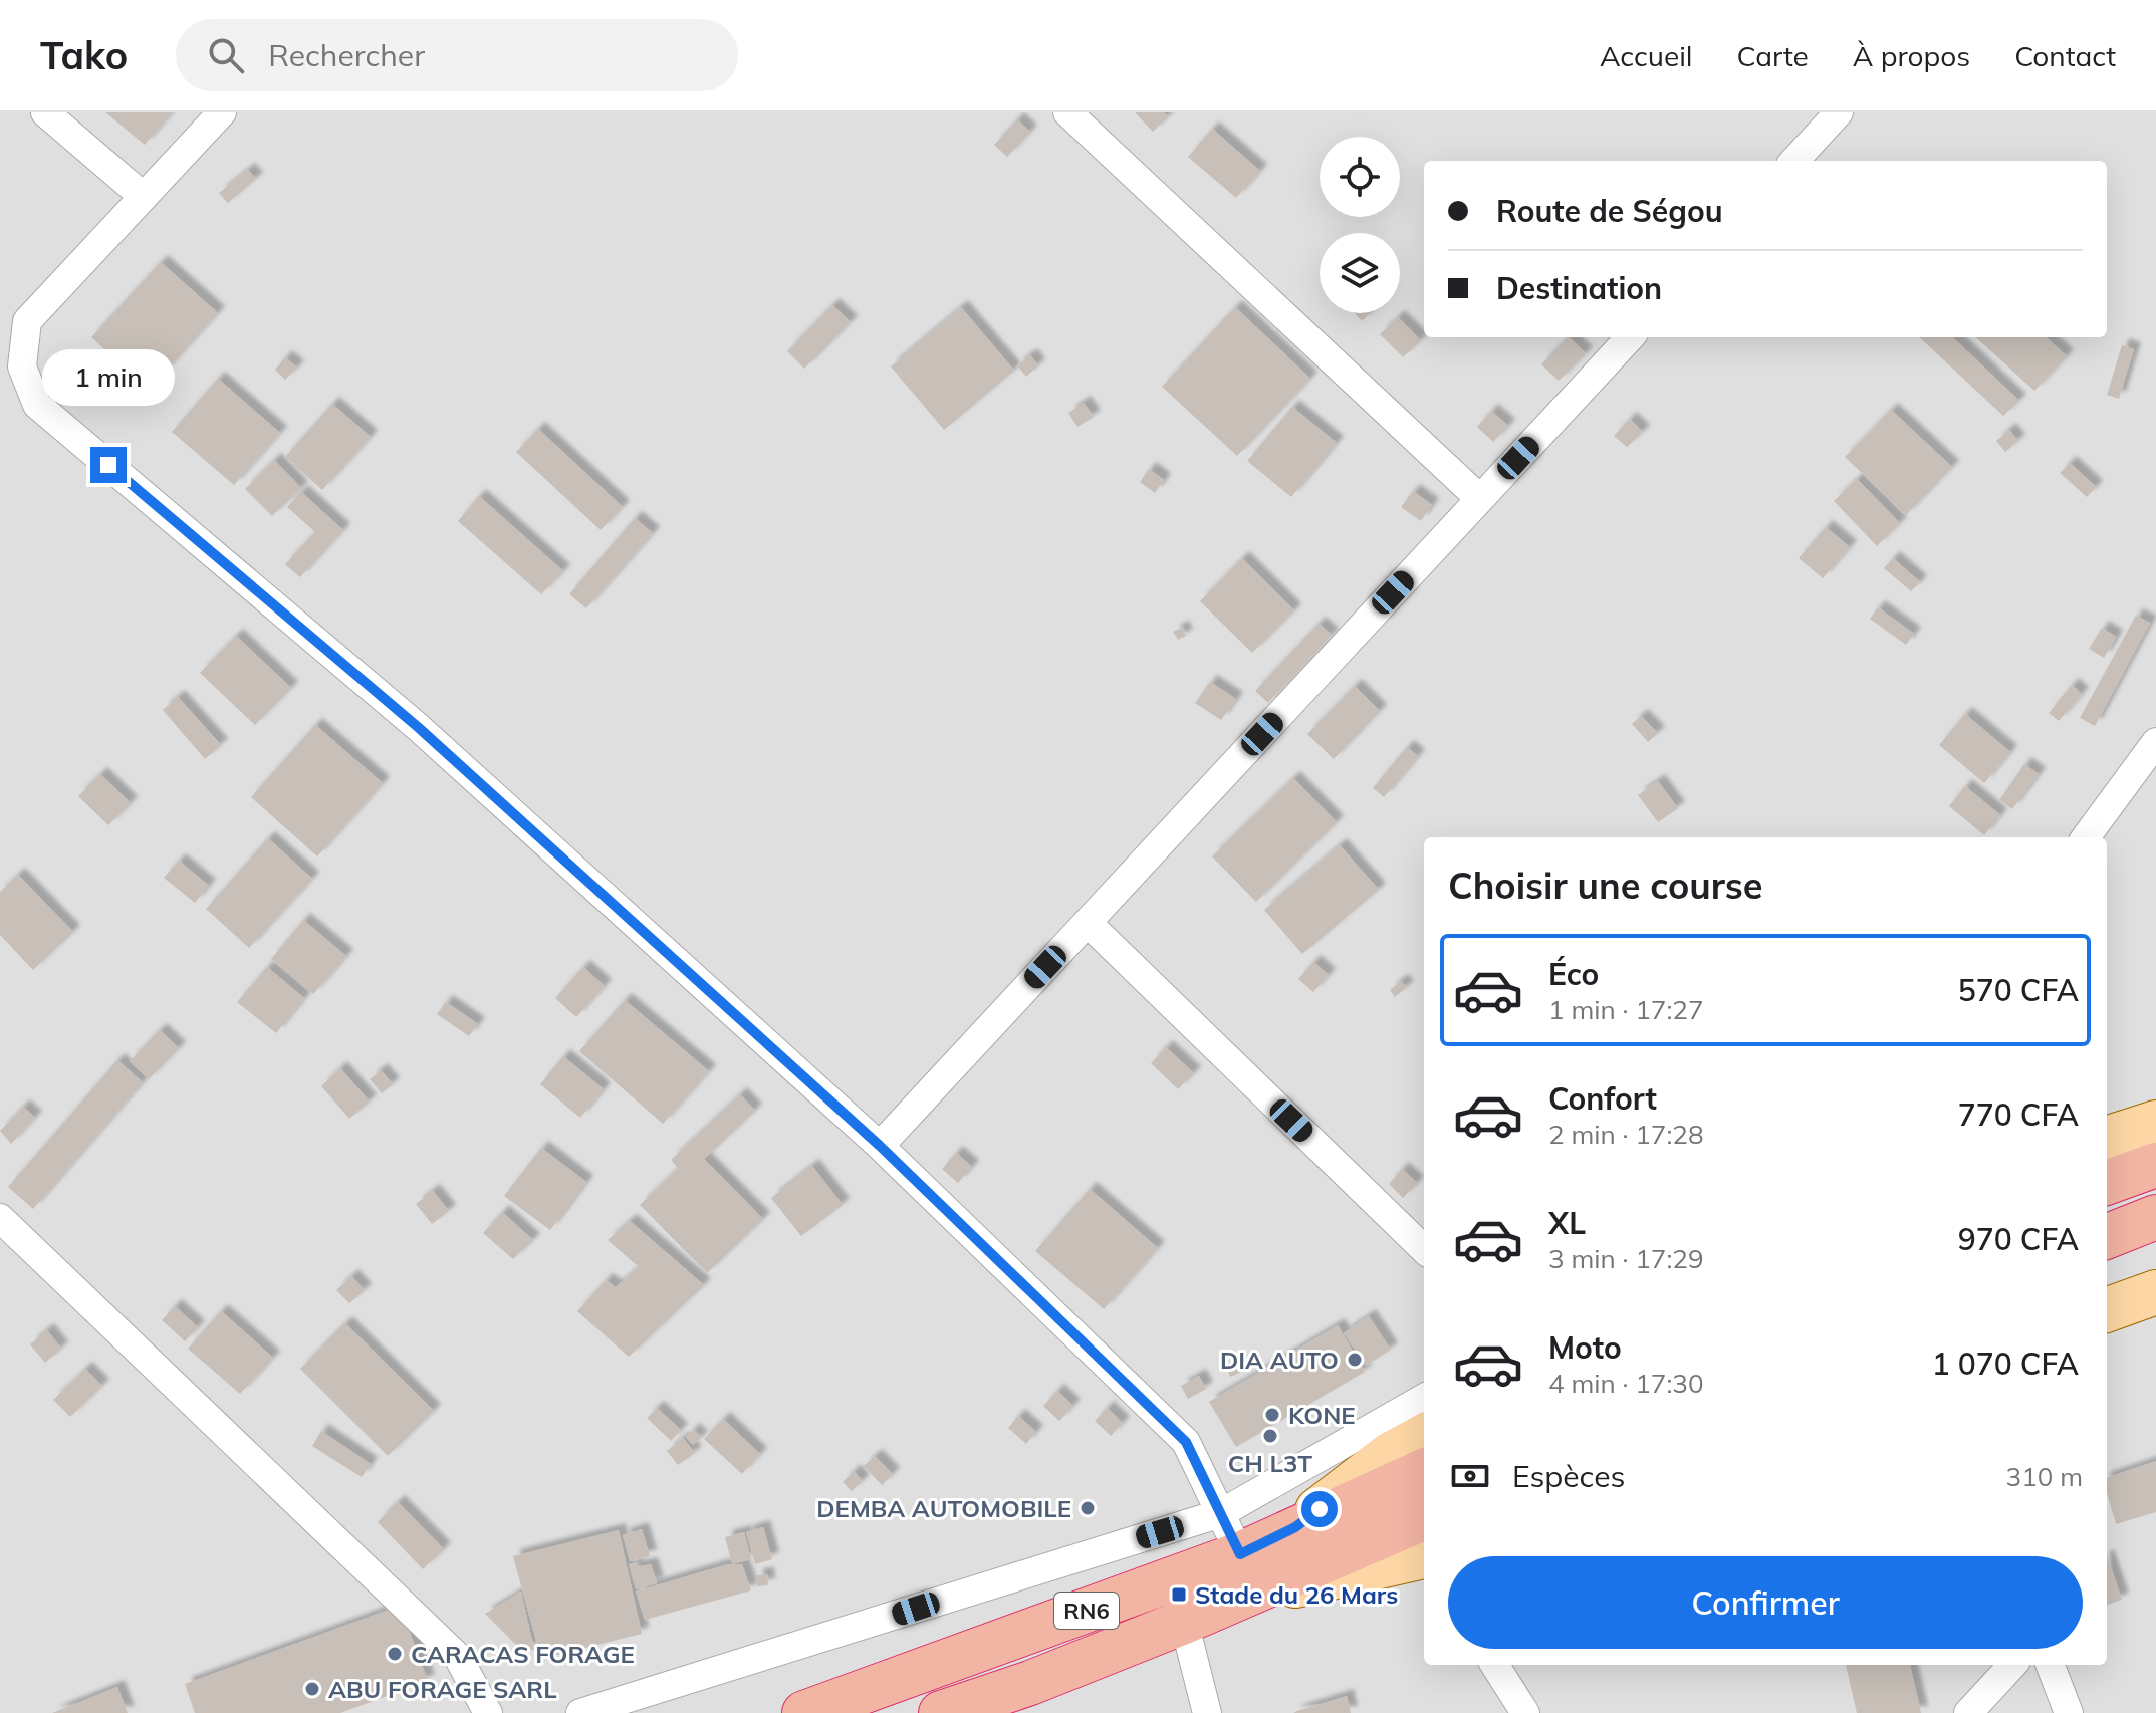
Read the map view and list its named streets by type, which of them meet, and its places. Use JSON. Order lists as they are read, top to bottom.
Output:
{
  "streets": {
    "highway": ["RN6"]
  },
  "places": {
    "other": [
      "DIA AUTO",
      "KONE",
      "CH L3T",
      "DEMBA AUTOMOBILE",
      "CARACAS FORAGE",
      "ABU FORAGE SARL"
    ],
    "transit": ["Stade du 26 Mars"]
  },
  "page": {
    "header": "Tako",
    "search": "Rechercher",
    "nav": [
      "Accueil",
      "Carte",
      "À propos",
      "Contact"
    ],
    "banner": ["Route de Ségou", "Destination"],
    "bubble": "1 min",
    "heading": "Choisir une course",
    "list": [
      {
        "name": "Éco",
        "note": "1 min · 17:27",
        "value": "570 CFA"
      },
      {
        "name": "Confort",
        "note": "2 min · 17:28",
        "value": "770 CFA"
      },
      {
        "name": "XL",
        "note": "3 min · 17:29",
        "value": "970 CFA"
      },
      {
        "name": "Moto",
        "note": "4 min · 17:30",
        "value": "1 070 CFA"
      }
    ],
    "pay": ["Espèces", "310 m"],
    "buttons": "Confirmer"
  }
}
